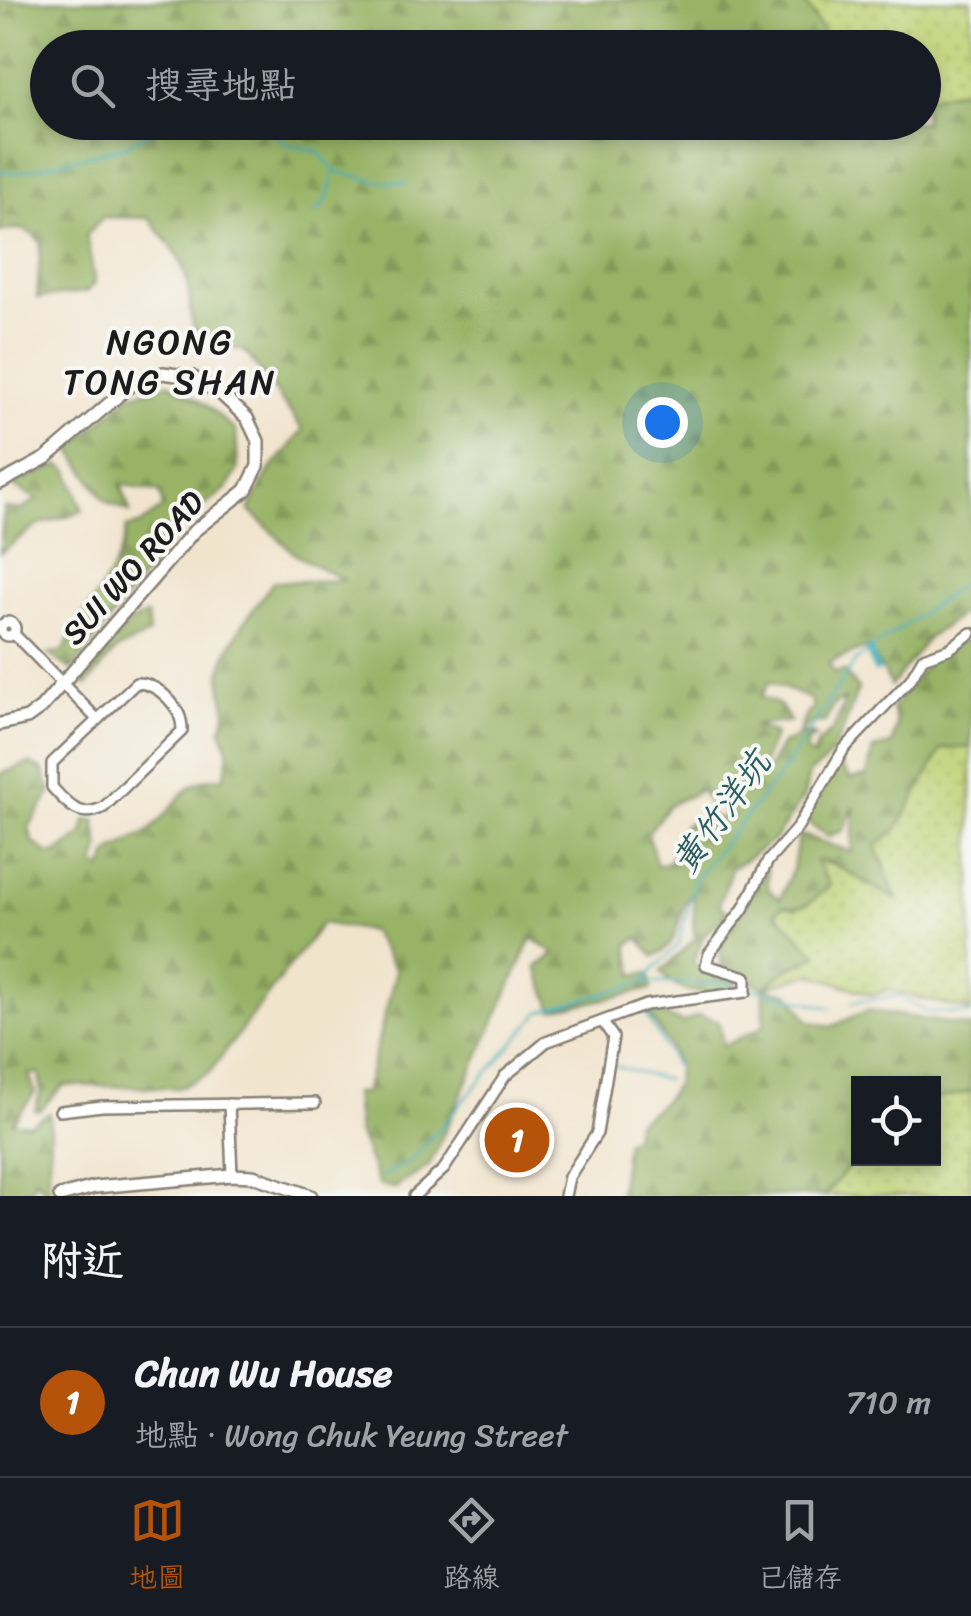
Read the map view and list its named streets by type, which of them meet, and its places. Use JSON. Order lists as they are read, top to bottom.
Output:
{
  "streets": {
    "street": ["SUI WO ROAD"]
  },
  "districts": ["NGONG TONG SHAN"],
  "water": ["黃竹洋坑"],
  "page": {
    "search": "搜尋地點",
    "pins": "1",
    "heading": "附近",
    "list": [
      {
        "mark": "1",
        "name": "Chun Wu House",
        "note": "地點 · Wong Chuk Yeung Street",
        "value": "710 m"
      }
    ],
    "nav": ["地圖", "路線", "已儲存"]
  }
}
